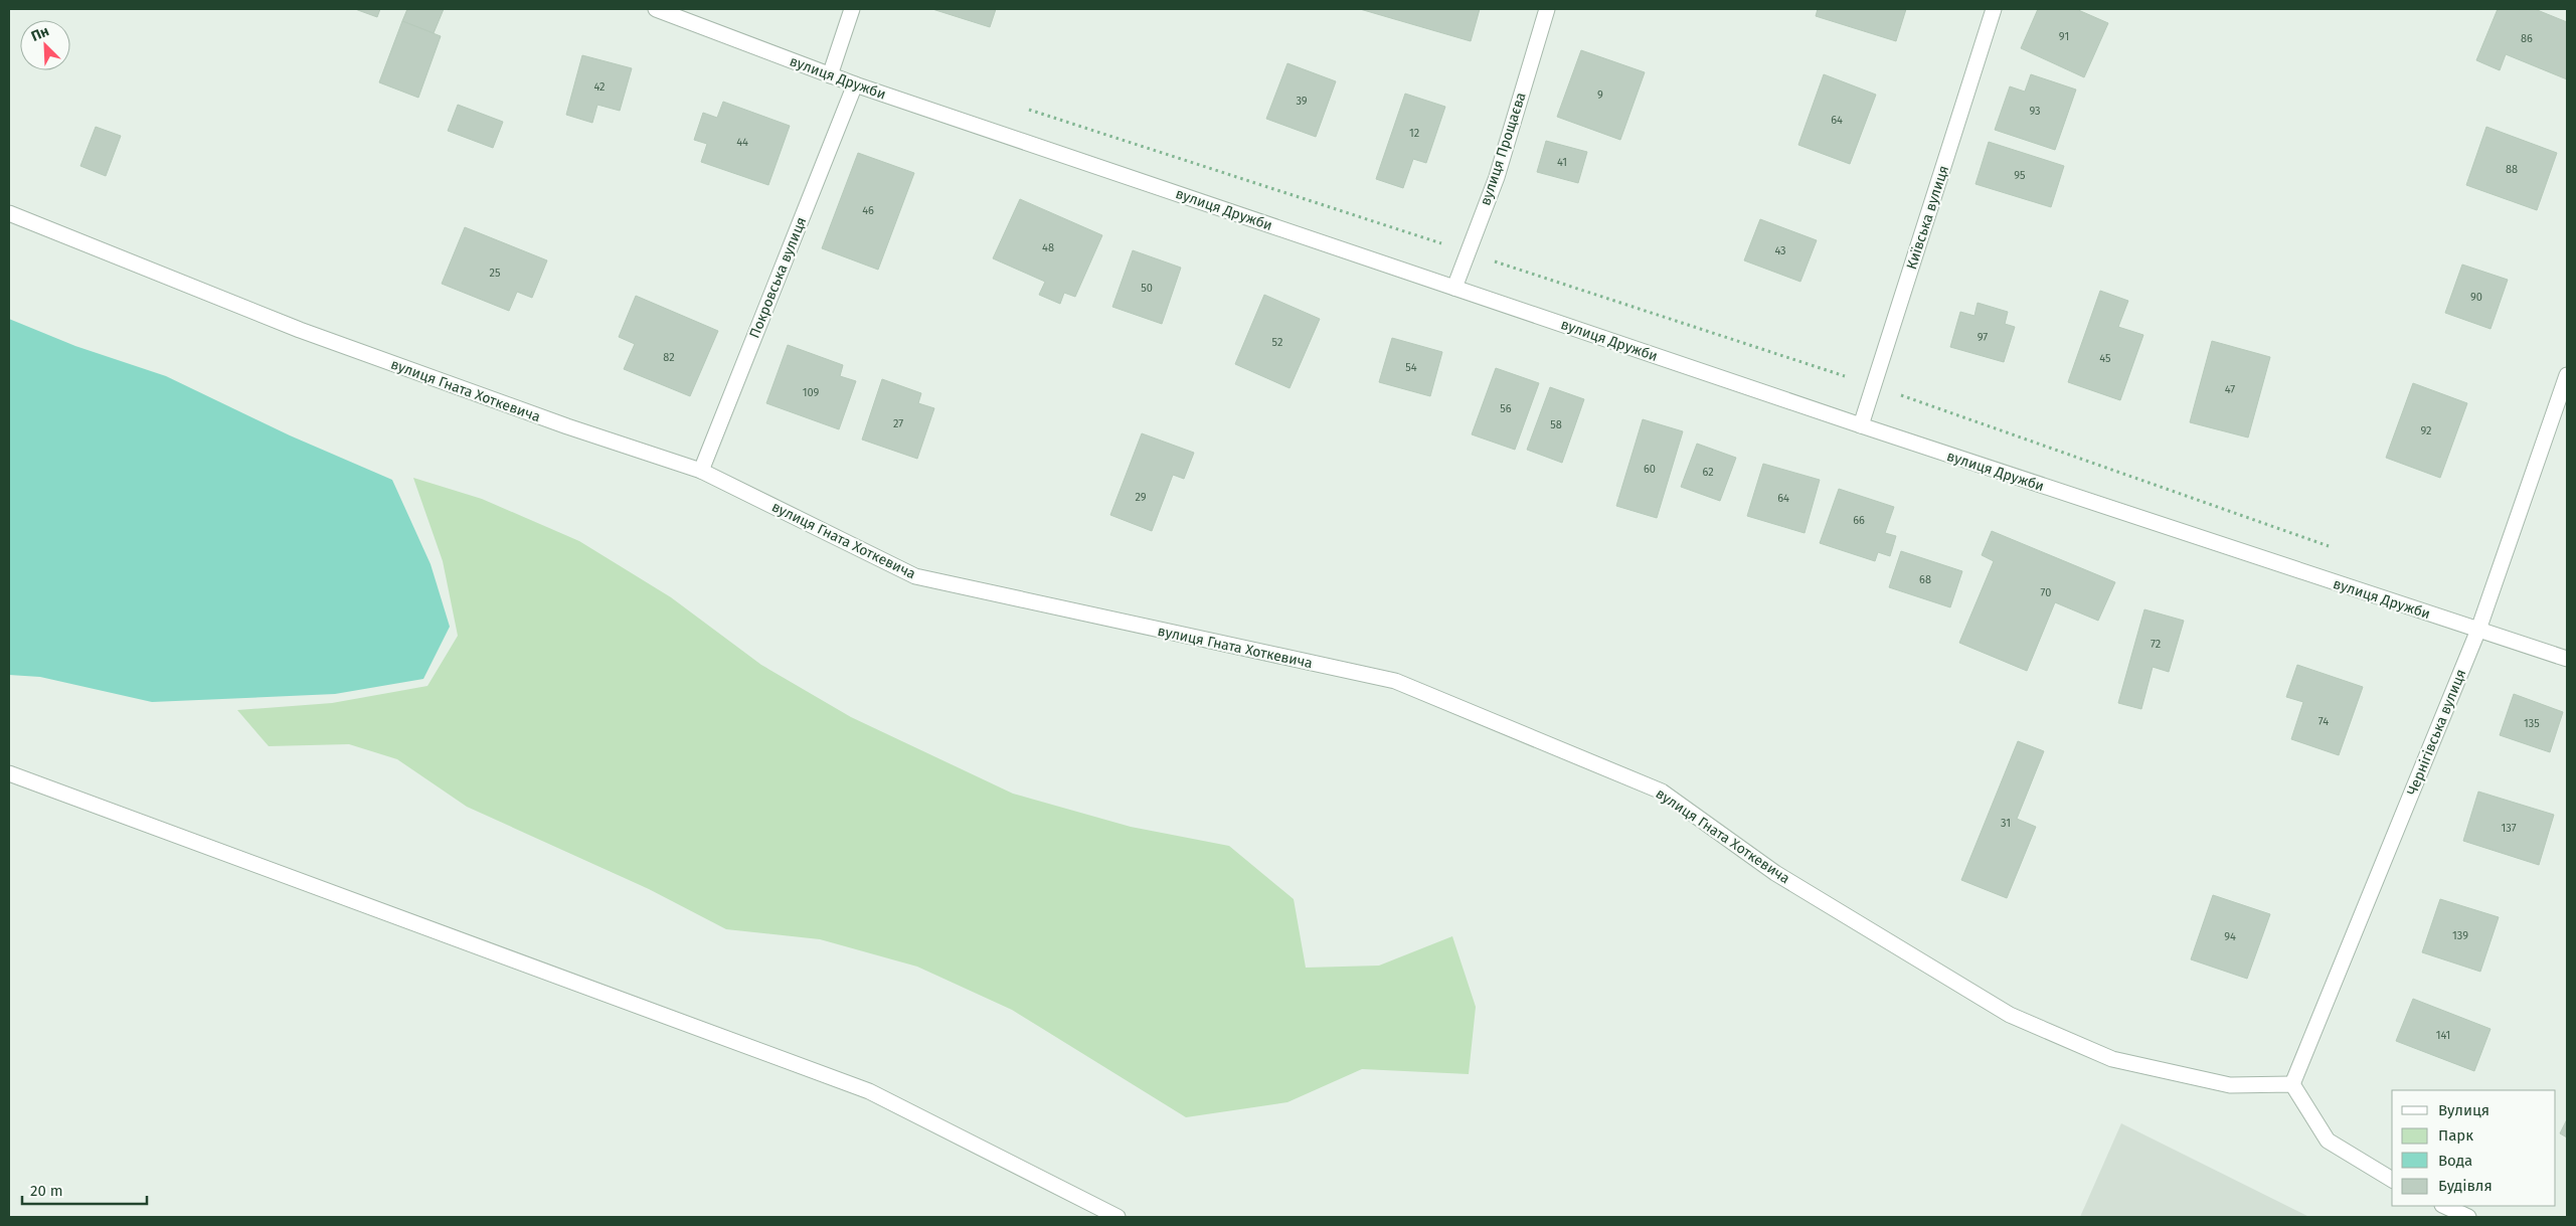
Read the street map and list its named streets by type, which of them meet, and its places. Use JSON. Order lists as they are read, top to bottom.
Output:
{
  "streets": {
    "street": [
      "вулиця Дружби",
      "вулиця Прощаєва",
      "Київська вулиця",
      "Покровська вулиця",
      "вулиця Гната Хоткевича",
      "Чернігівська вулиця"
    ]
  },
  "crossings": [
    ["вулиця Дружби", "вулиця Прощаєва"],
    ["вулиця Дружби", "Київська вулиця"],
    ["вулиця Дружби", "Покровська вулиця"],
    ["вулиця Дружби", "Чернігівська вулиця"],
    ["Покровська вулиця", "вулиця Гната Хоткевича"],
    ["вулиця Гната Хоткевича", "Чернігівська вулиця"]
  ],
  "house_numbers": [
    "91",
    "86",
    "42",
    "9",
    "39",
    "93",
    "64",
    "12",
    "44",
    "41",
    "88",
    "95",
    "46",
    "48",
    "43",
    "25",
    "50",
    "90",
    "97",
    "52",
    "82",
    "45",
    "54",
    "47",
    "109",
    "56",
    "27",
    "58",
    "92",
    "60",
    "62",
    "29",
    "64",
    "66",
    "68",
    "70",
    "72",
    "74",
    "135",
    "31",
    "137",
    "139",
    "94",
    "141"
  ],
  "legend": [
    "Вулиця",
    "Парк",
    "Вода",
    "Будівля"
  ],
  "scale_bar": "20 m",
  "north": "top left"
}
